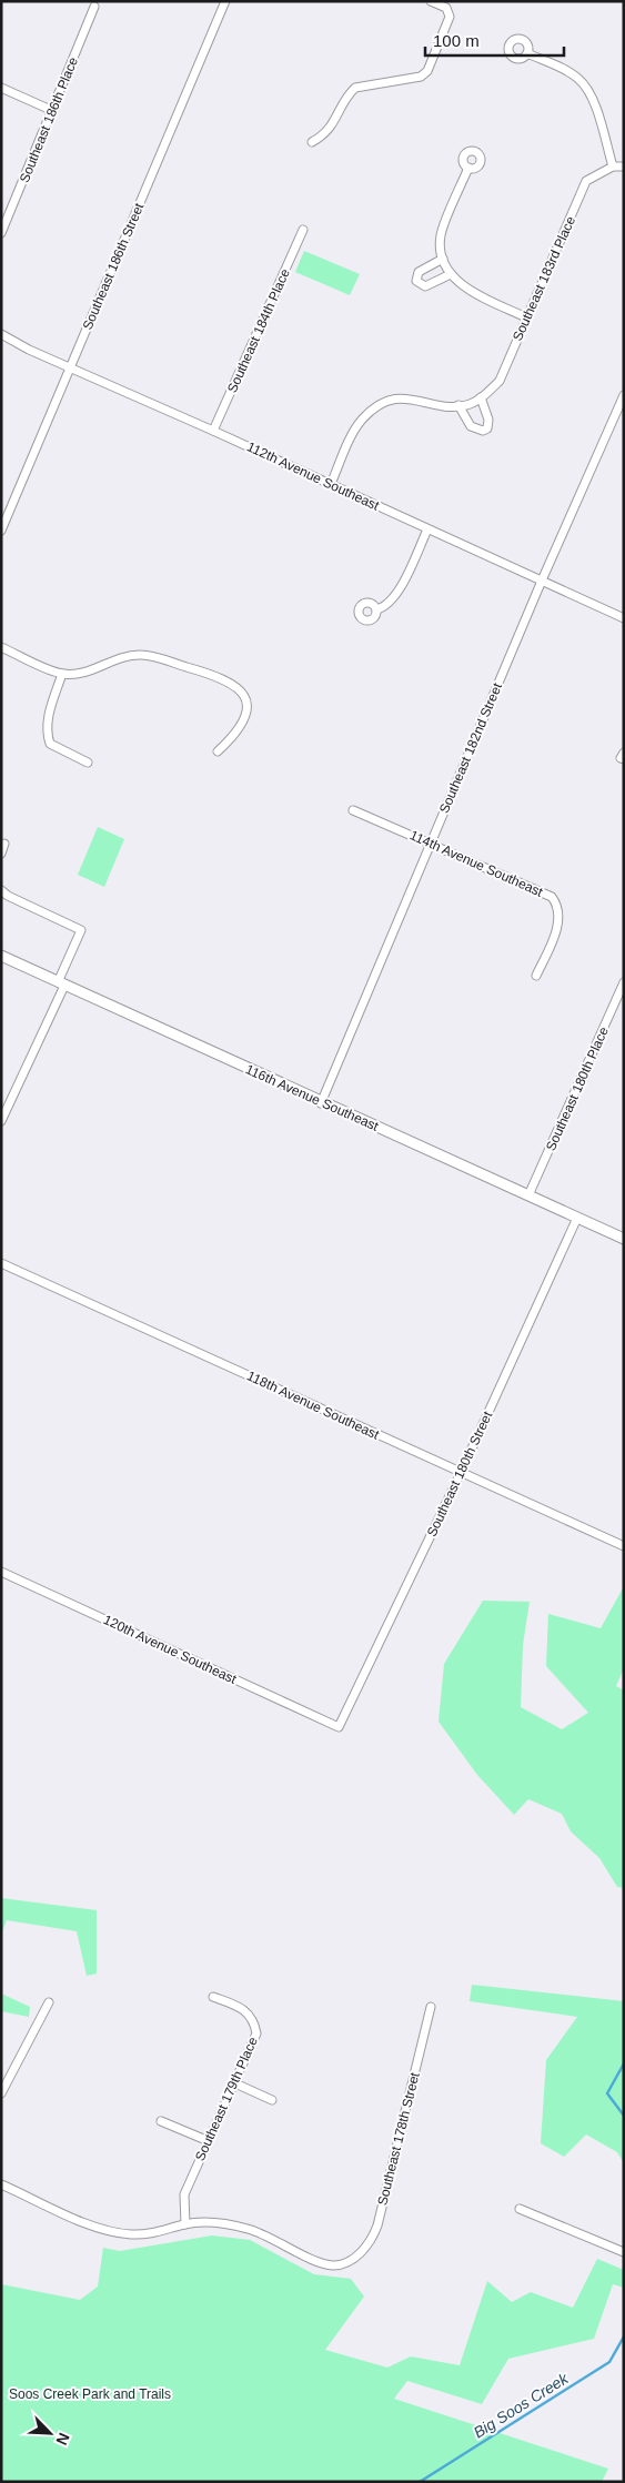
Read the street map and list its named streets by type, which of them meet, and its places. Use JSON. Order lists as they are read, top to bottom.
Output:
{
  "streets": {
    "street": [
      "Southeast 186th Place",
      "Southeast 186th Street",
      "Southeast 183rd Place",
      "Southeast 184th Place",
      "112th Avenue Southeast",
      "Southeast 182nd Street",
      "114th Avenue Southeast",
      "Southeast 180th Place",
      "116th Avenue Southeast",
      "118th Avenue Southeast",
      "Southeast 180th Street",
      "120th Avenue Southeast",
      "Southeast 179th Place",
      "Southeast 178th Street"
    ]
  },
  "crossings": [
    ["Southeast 186th Street", "112th Avenue Southeast"],
    ["Southeast 183rd Place", "112th Avenue Southeast"],
    ["Southeast 184th Place", "112th Avenue Southeast"],
    ["112th Avenue Southeast", "Southeast 182nd Street"],
    ["Southeast 182nd Street", "114th Avenue Southeast"],
    ["Southeast 182nd Street", "116th Avenue Southeast"],
    ["Southeast 180th Place", "116th Avenue Southeast"],
    ["116th Avenue Southeast", "Southeast 180th Street"],
    ["118th Avenue Southeast", "Southeast 180th Street"],
    ["Southeast 180th Street", "120th Avenue Southeast"],
    ["Southeast 179th Place", "Southeast 178th Street"]
  ],
  "water": ["Big Soos Creek"],
  "parks": ["Soos Creek Park and Trails"],
  "scale_bar": "100 m",
  "north": "bottom right"
}
